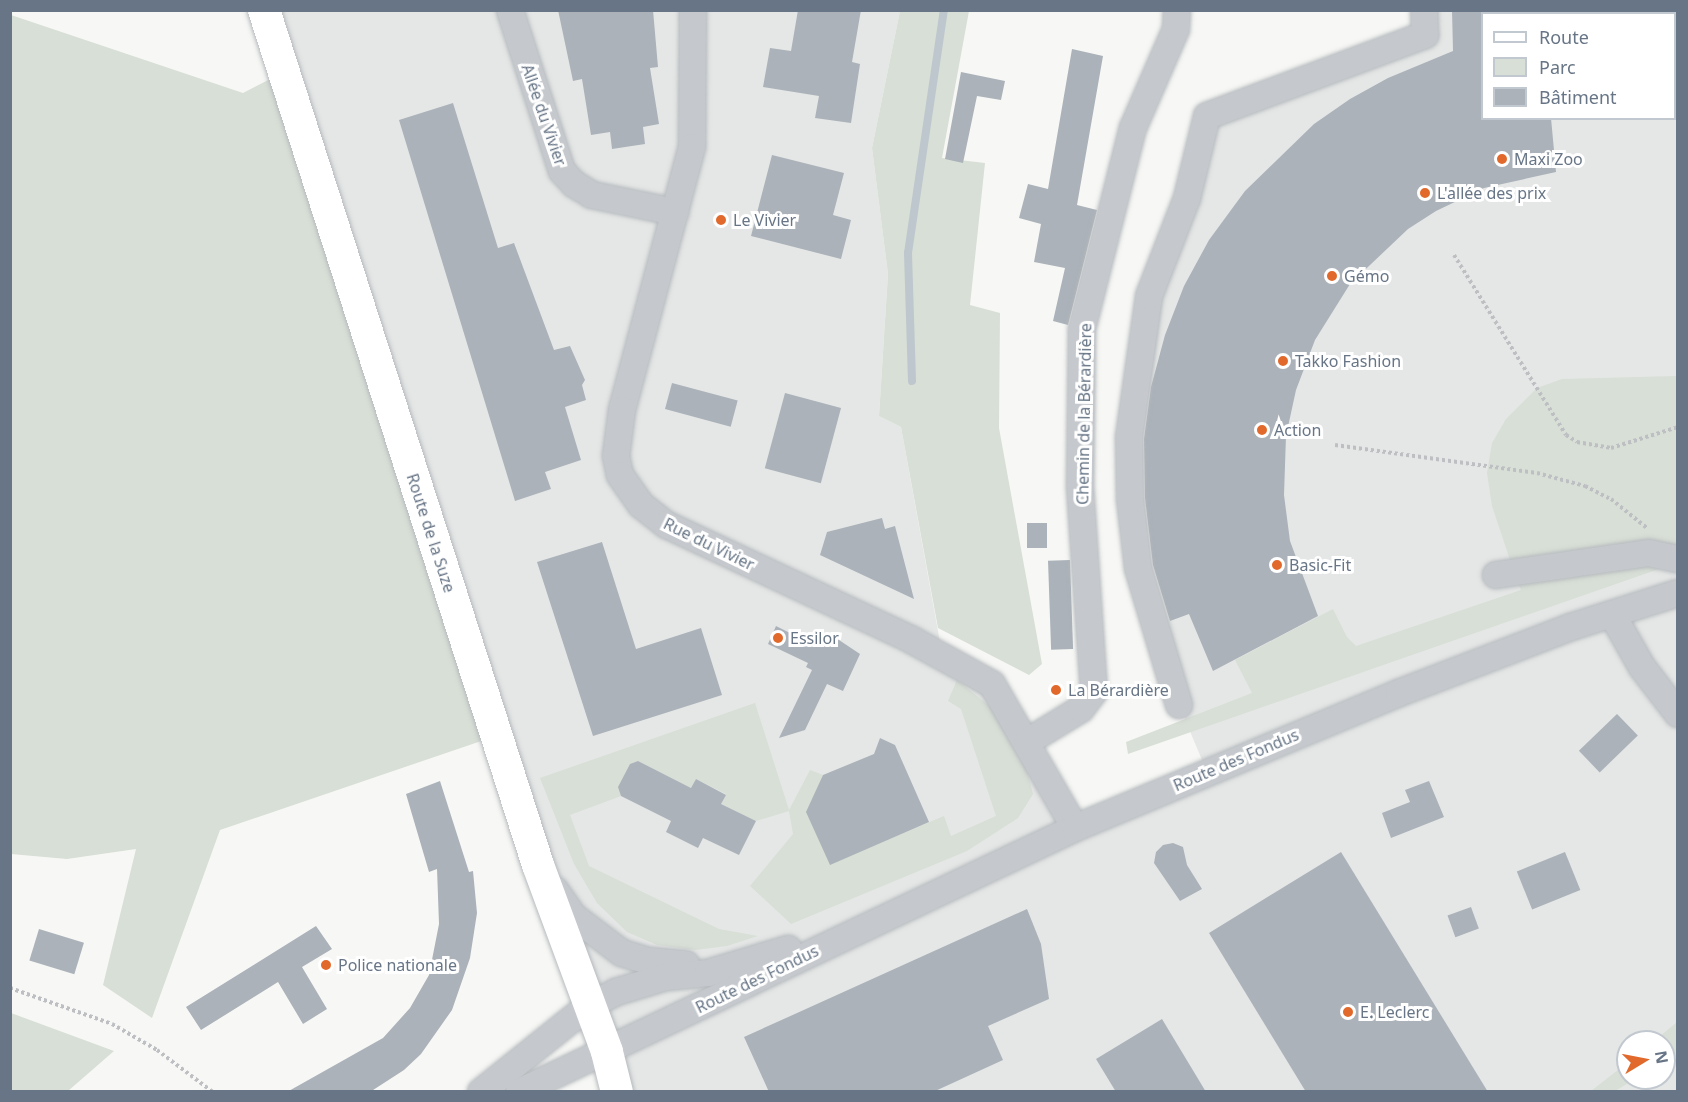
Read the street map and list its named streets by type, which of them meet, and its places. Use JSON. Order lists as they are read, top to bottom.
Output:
{
  "streets": {
    "main road": ["Route de la Suze"],
    "street": [
      "Allée du Vivier",
      "Chemin de la Bérardière",
      "Rue du Vivier",
      "Route des Fondus"
    ]
  },
  "crossings": [
    ["Allée du Vivier", "Rue du Vivier"],
    ["Chemin de la Bérardière", "Rue du Vivier"],
    ["Route de la Suze", "Route des Fondus"],
    ["Rue du Vivier", "Route des Fondus"]
  ],
  "places": [
    "Maxi Zoo",
    "L'allée des prix",
    "Le Vivier",
    "Gémo",
    "Takko Fashion",
    "Action",
    "Basic-Fit",
    "Essilor",
    "La Bérardière",
    "Police nationale",
    "E. Leclerc"
  ],
  "legend": ["Route", "Parc", "Bâtiment"],
  "north": "right"
}
